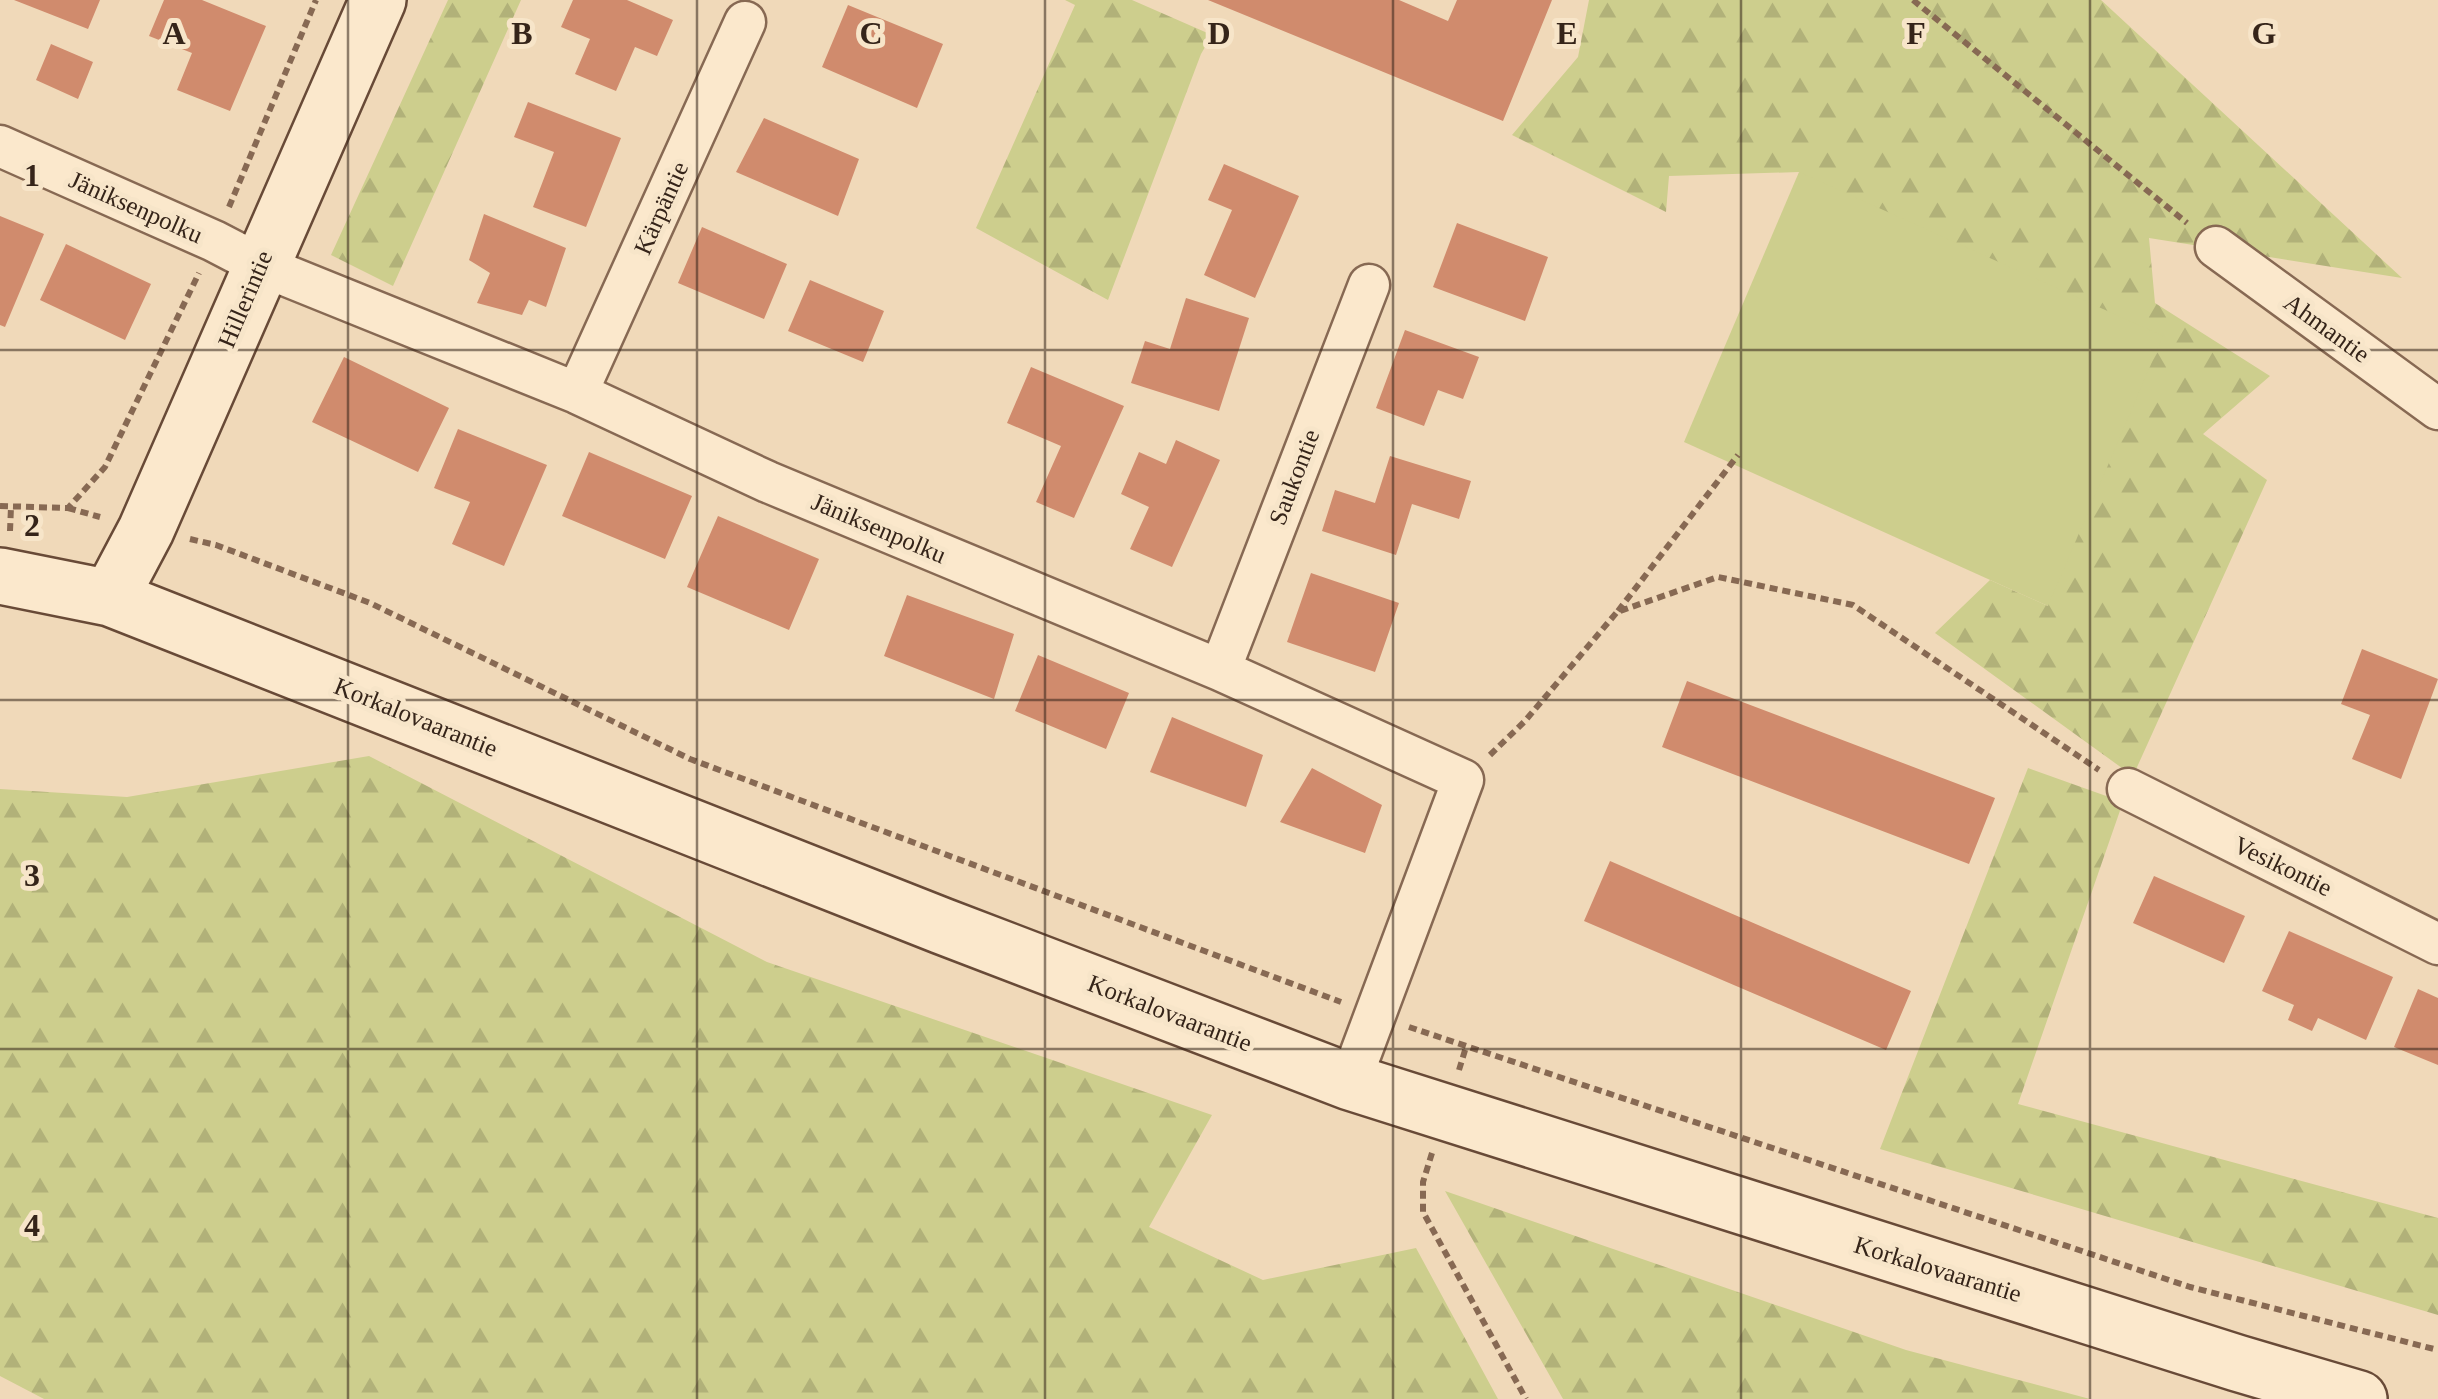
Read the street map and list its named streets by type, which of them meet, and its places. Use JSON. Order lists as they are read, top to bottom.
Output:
{
  "streets": {
    "street": [
      "Jäniksenpolku",
      "Kärpäntie",
      "Hillerintie",
      "Ahmantie",
      "Saukontie",
      "Korkalovaarantie",
      "Vesikontie"
    ]
  },
  "crossings": [
    ["Jäniksenpolku", "Kärpäntie"],
    ["Jäniksenpolku", "Hillerintie"],
    ["Jäniksenpolku", "Saukontie"],
    ["Hillerintie", "Korkalovaarantie"]
  ],
  "grid": {
    "columns": [
      "A",
      "B",
      "C",
      "D",
      "E",
      "F",
      "G"
    ],
    "rows": [
      "1",
      "2",
      "3",
      "4"
    ]
  }
}
